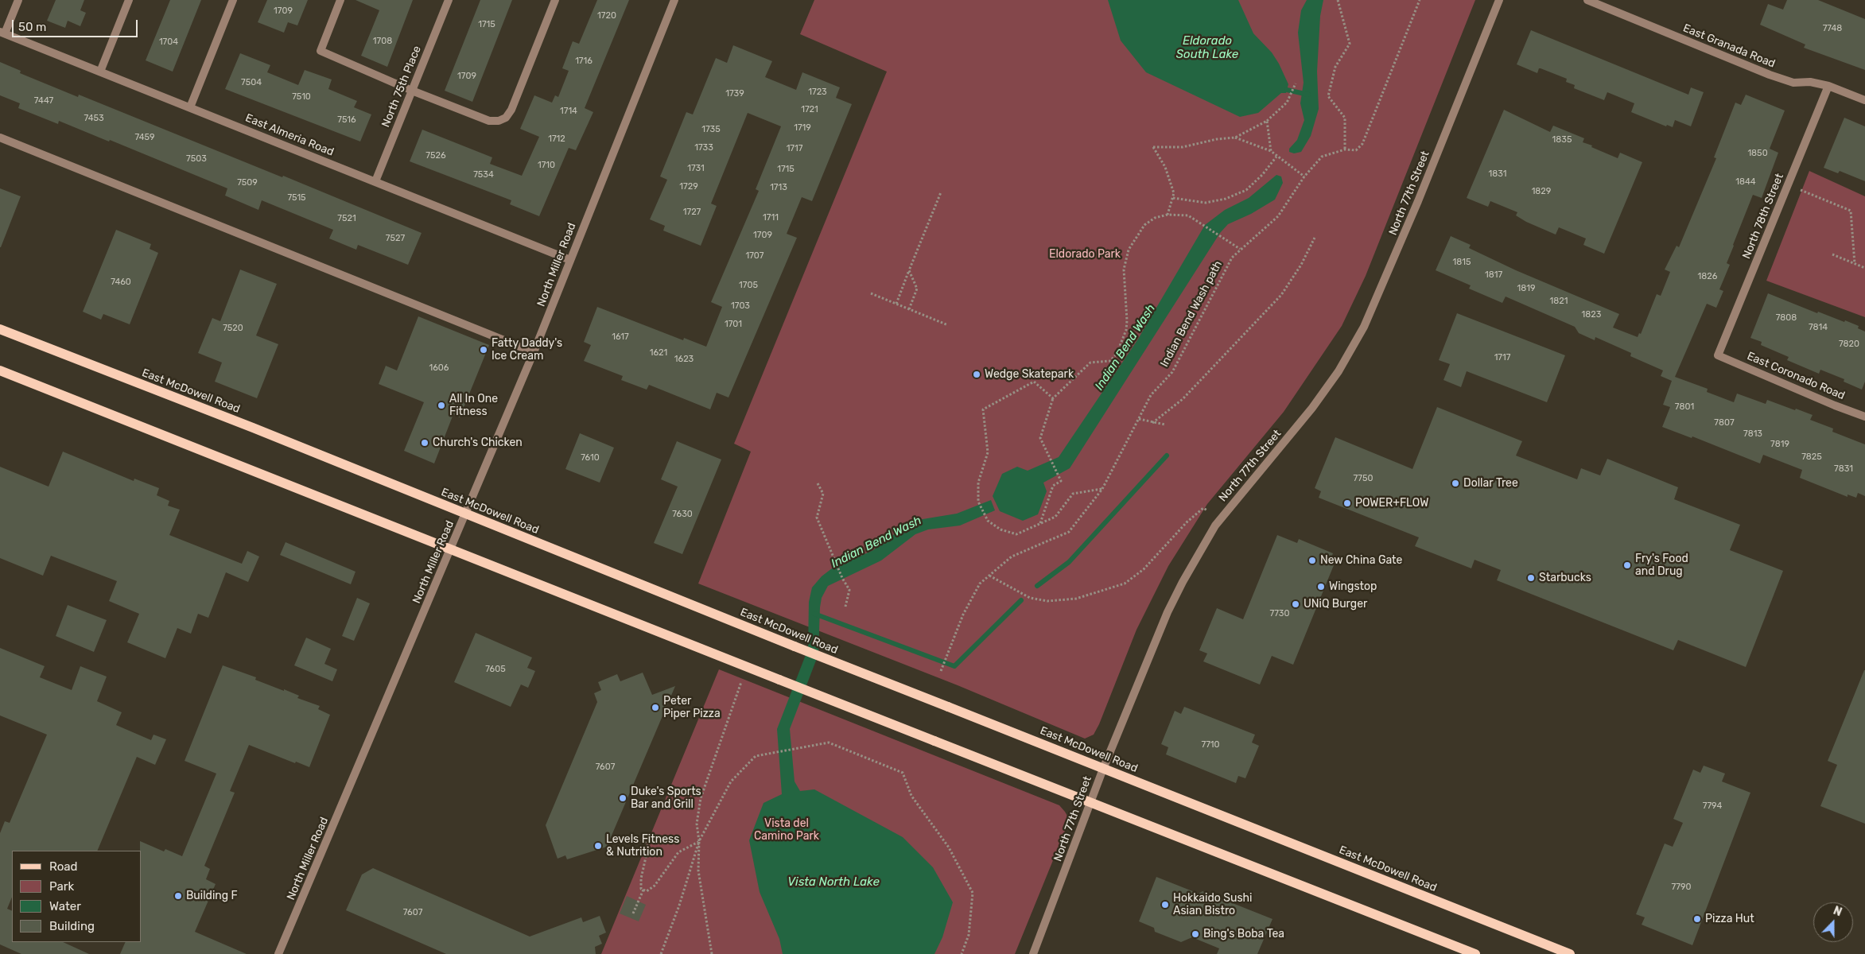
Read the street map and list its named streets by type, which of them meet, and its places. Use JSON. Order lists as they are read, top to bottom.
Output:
{
  "streets": {
    "main road": ["East McDowell Road"],
    "street": [
      "East Granada Road",
      "North 75th Place",
      "East Almeria Road",
      "North 77th Street",
      "North 78th Street",
      "North Miller Road",
      "East Coronado Road"
    ],
    "path": ["Indian Bend Wash path"]
  },
  "crossings": [
    ["East Granada Road", "North 78th Street"],
    ["North 75th Place", "East Almeria Road"],
    ["East Almeria Road", "North Miller Road"],
    ["North 77th Street", "East McDowell Road"],
    ["North 78th Street", "East Coronado Road"],
    ["North Miller Road", "East McDowell Road"]
  ],
  "water": ["Eldorado South Lake", "Indian Bend Wash", "Vista North Lake"],
  "parks": ["Eldorado Park", "Vista del Camino Park"],
  "places": [
    "Fatty Daddy's Ice Cream",
    "Wedge Skatepark",
    "All In One Fitness",
    "Church's Chicken",
    "Dollar Tree",
    "POWER+FLOW",
    "New China Gate",
    "Fry's Food and Drug",
    "Starbucks",
    "Wingstop",
    "UNiQ Burger",
    "Peter Piper Pizza",
    "Duke's Sports Bar and Grill",
    "Levels Fitness & Nutrition",
    "Building F",
    "Hokkaido Sushi Asian Bistro",
    "Pizza Hut",
    "Bing's Boba Tea"
  ],
  "house_numbers": [
    "1709",
    "1720",
    "1715",
    "7748",
    "1708",
    "1704",
    "1716",
    "1709",
    "7504",
    "1723",
    "1739",
    "7510",
    "7447",
    "1721",
    "1714",
    "7453",
    "7516",
    "1719",
    "1735",
    "7459",
    "1712",
    "1835",
    "1733",
    "1717",
    "1850",
    "7526",
    "7503",
    "1710",
    "1731",
    "1715",
    "1831",
    "7534",
    "1844",
    "7509",
    "1729",
    "1713",
    "1829",
    "7515",
    "1727",
    "1711",
    "7521",
    "1709",
    "7527",
    "1707",
    "1815",
    "1817",
    "1826",
    "7460",
    "1705",
    "1819",
    "1821",
    "1703",
    "1823",
    "7808",
    "1701",
    "7814",
    "7520",
    "1617",
    "7820",
    "1621",
    "1717",
    "1623",
    "1606",
    "7801",
    "7807",
    "7813",
    "7819",
    "7825",
    "7610",
    "7831",
    "7750",
    "7630",
    "7730",
    "7605",
    "7710",
    "7607",
    "7794",
    "7790",
    "7607"
  ],
  "legend": [
    "Road",
    "Park",
    "Water",
    "Building"
  ],
  "scale_bar": "50 m",
  "north": "top"
}
